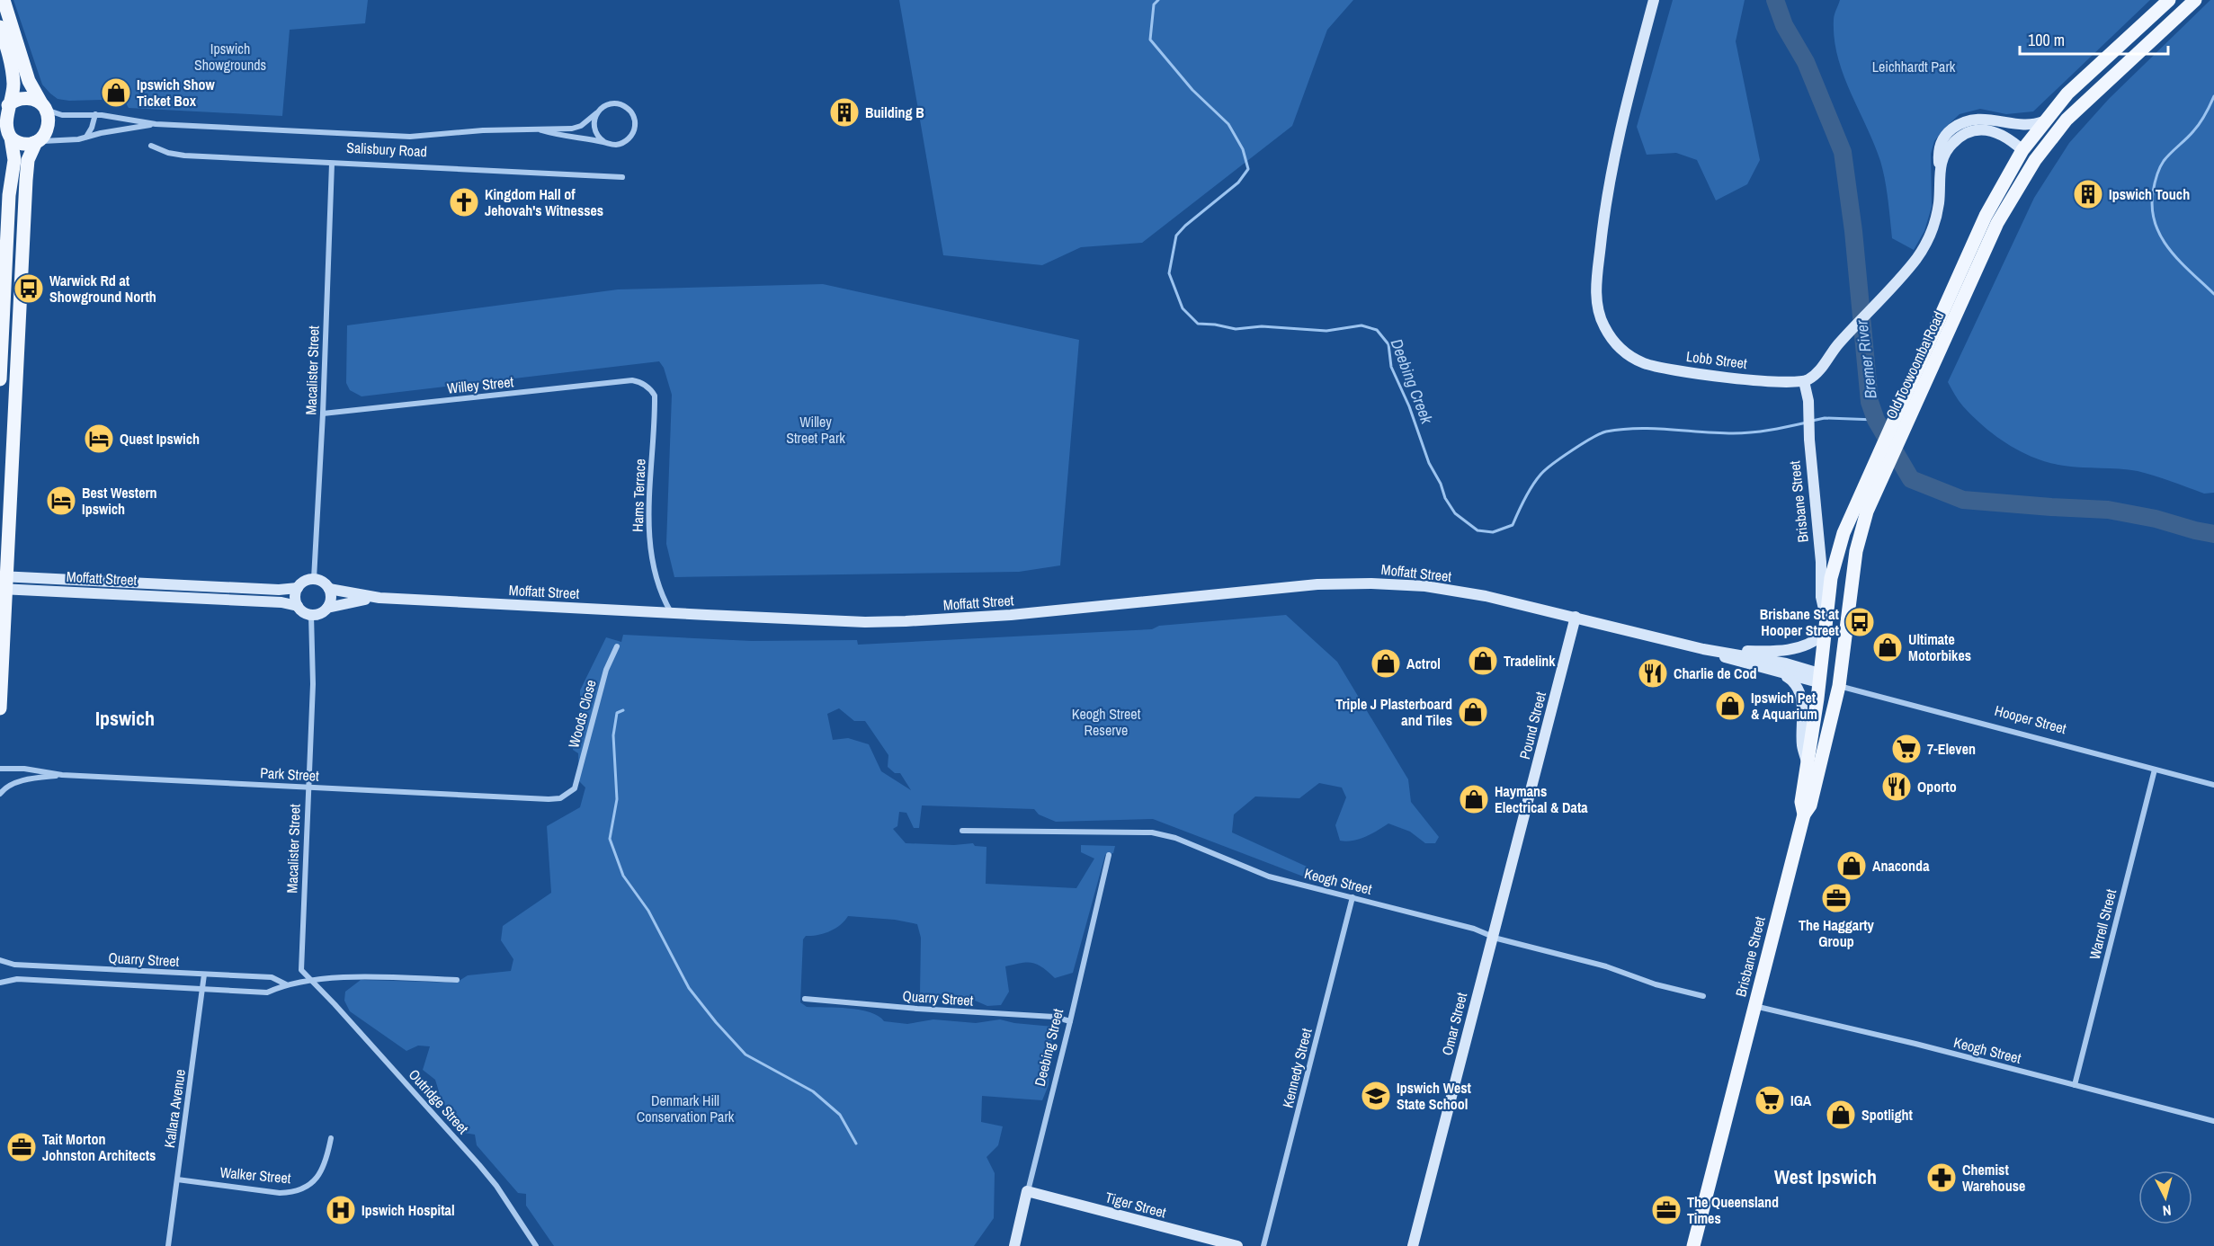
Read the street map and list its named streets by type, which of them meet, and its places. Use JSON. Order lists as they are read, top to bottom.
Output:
{
  "streets": {
    "main road": [
      "Lobb Street",
      "Old Toowoomba Road",
      "Brisbane Street",
      "Moffatt Street",
      "Hooper Street",
      "Pound Street",
      "Omar Street",
      "Deebing Street",
      "Tiger Street"
    ],
    "street": [
      "Salisbury Road",
      "Macalister Street",
      "Willey Street",
      "Hams Terrace",
      "Woods Close",
      "Park Street",
      "Keogh Street",
      "Warrell Street",
      "Quarry Street",
      "Kennedy Street",
      "Outridge Street",
      "Kallara Avenue",
      "Walker Street"
    ]
  },
  "crossings": [
    ["Salisbury Road", "Macalister Street"],
    ["Lobb Street", "Brisbane Street"],
    ["Old Toowoomba Road", "Brisbane Street"],
    ["Old Toowoomba Road", "Hooper Street"],
    ["Macalister Street", "Willey Street"],
    ["Macalister Street", "Moffatt Street"],
    ["Macalister Street", "Park Street"],
    ["Macalister Street", "Quarry Street"],
    ["Macalister Street", "Outridge Street"],
    ["Willey Street", "Hams Terrace"],
    ["Hams Terrace", "Moffatt Street"],
    ["Brisbane Street", "Hooper Street"],
    ["Brisbane Street", "Keogh Street"],
    ["Moffatt Street", "Hooper Street"],
    ["Moffatt Street", "Pound Street"],
    ["Woods Close", "Park Street"],
    ["Hooper Street", "Pound Street"],
    ["Hooper Street", "Warrell Street"],
    ["Pound Street", "Keogh Street"],
    ["Pound Street", "Omar Street"],
    ["Keogh Street", "Warrell Street"],
    ["Keogh Street", "Omar Street"],
    ["Keogh Street", "Kennedy Street"],
    ["Quarry Street", "Deebing Street"],
    ["Quarry Street", "Outridge Street"],
    ["Quarry Street", "Kallara Avenue"],
    ["Deebing Street", "Tiger Street"],
    ["Kallara Avenue", "Walker Street"]
  ],
  "districts": ["Ipswich", "West Ipswich"],
  "water": ["Bremer River", "Deebing Creek"],
  "parks": [
    "Ipswich Showgrounds",
    "Leichhardt Park",
    "Willey Street Park",
    "Keogh Street Reserve",
    "Denmark Hill Conservation Park"
  ],
  "places": {
    "shop": [
      "Ipswich Show Ticket Box",
      "Ultimate Motorbikes",
      "Tradelink",
      "Actrol",
      "Ipswich Pet & Aquarium",
      "Triple J Plasterboard and Tiles",
      "Haymans Electrical & Data",
      "Anaconda",
      "Spotlight"
    ],
    "building": ["Building B", "Ipswich Touch"],
    "church": ["Kingdom Hall of Jehovah's Witnesses"],
    "bus stop": ["Warwick Rd at Showground North", "Brisbane St at Hooper Street"],
    "hotel": ["Quest Ipswich", "Best Western Ipswich"],
    "restaurant": ["Charlie de Cod", "Oporto"],
    "supermarket": ["7-Eleven", "IGA"],
    "office": ["The Haggarty Group", "Tait Morton Johnston Architects", "The Queensland Times"],
    "school or university": ["Ipswich West State School"],
    "pharmacy": ["Chemist Warehouse"],
    "hospital": ["Ipswich Hospital"]
  },
  "scale_bar": "100 m",
  "north": "bottom"
}
